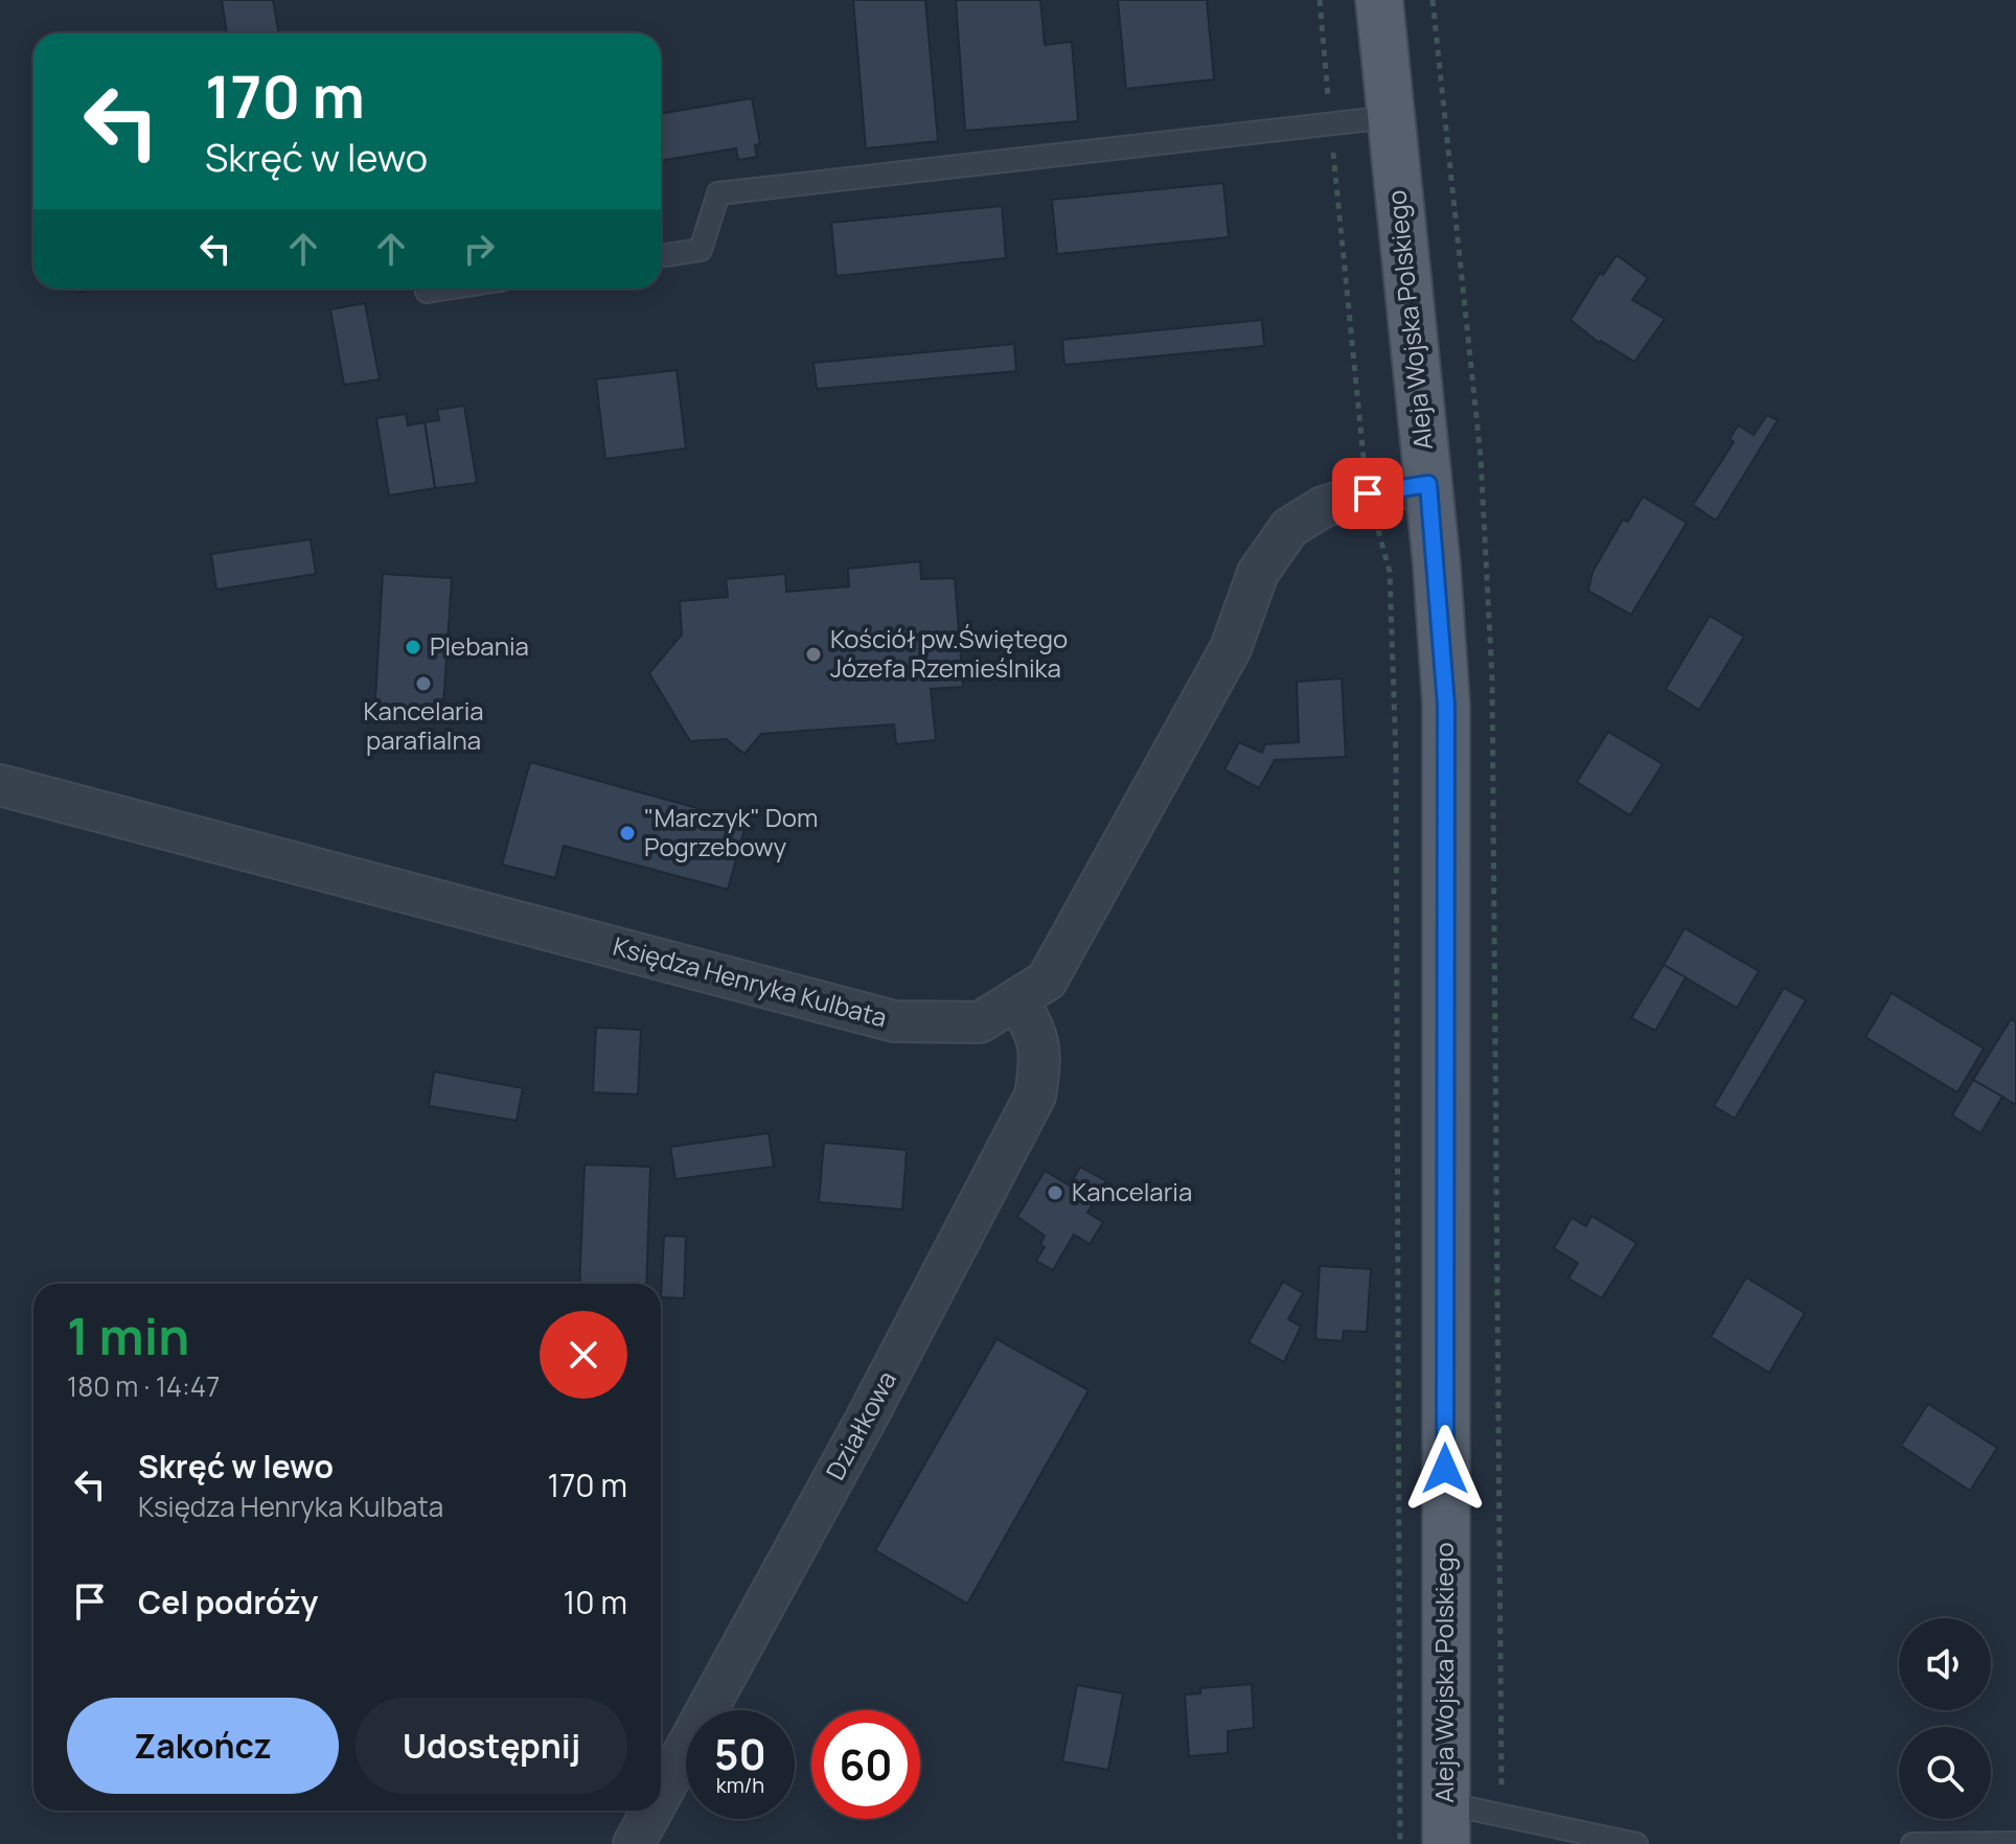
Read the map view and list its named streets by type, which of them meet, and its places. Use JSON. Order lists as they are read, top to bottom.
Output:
{
  "streets": {
    "main road": ["Aleja Wojska Polskiego"],
    "street": ["Księdza Henryka Kulbata", "Działkowa"]
  },
  "crossings": [
    ["Aleja Wojska Polskiego", "Księdza Henryka Kulbata"],
    ["Księdza Henryka Kulbata", "Działkowa"]
  ],
  "places": [
    "Plebania",
    "Kościół pw.Świętego Józefa Rzemieślnika",
    "Kancelaria parafialna",
    "\"Marczyk\" Dom Pogrzebowy",
    "Kancelaria"
  ],
  "page": {
    "turn": ["170 m", "Skręć w lewo"],
    "heading": ["1 min", "180 m · 14:47"],
    "list": [
      {
        "name": "Skręć w lewo",
        "note": "Księdza Henryka Kulbata",
        "value": "170 m"
      },
      {
        "name": "Cel podróży",
        "value": "10 m"
      }
    ],
    "buttons": ["Zakończ", "Udostępnij"],
    "speed": "50 km/h",
    "limit": "60"
  }
}
